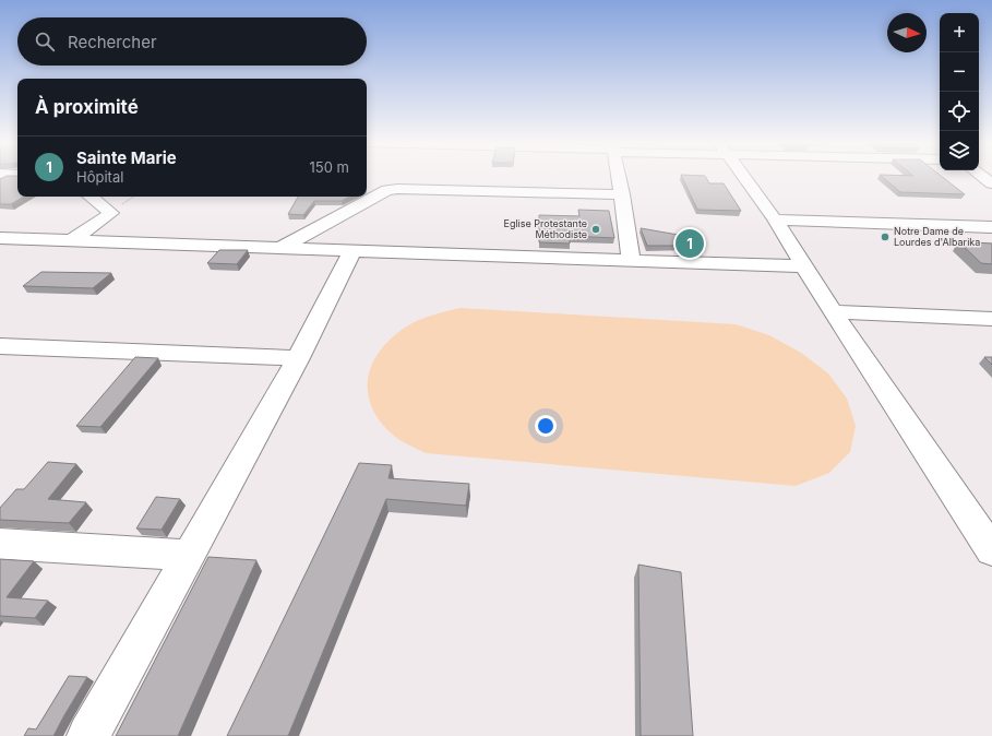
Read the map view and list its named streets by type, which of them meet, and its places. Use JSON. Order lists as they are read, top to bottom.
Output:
{
  "places": ["Eglise Protestante Méthodiste", "Notre Dame de Lourdes d'Albarika"],
  "north": "right",
  "page": {
    "map_buttons": ["+", "−"],
    "search": "Rechercher",
    "heading": "À proximité",
    "list": [
      {
        "mark": "1",
        "name": "Sainte Marie",
        "note": "Hôpital",
        "value": "150 m"
      }
    ],
    "pins": "1"
  }
}
